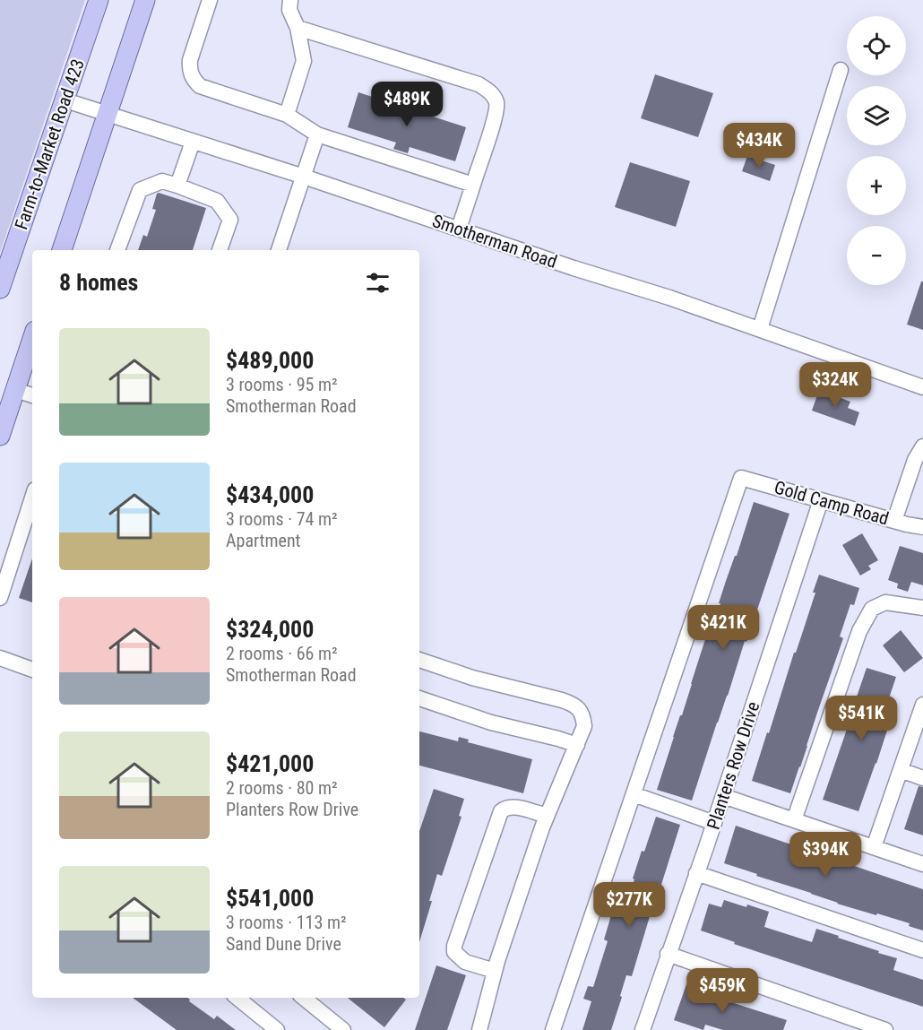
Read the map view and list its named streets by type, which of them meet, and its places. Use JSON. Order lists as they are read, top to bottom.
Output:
{
  "streets": {
    "main road": ["Farm-to-Market Road 423"],
    "street": ["Smotherman Road", "Gold Camp Road", "Planters Row Drive"]
  },
  "crossings": [
    ["Farm-to-Market Road 423", "Smotherman Road"],
    ["Gold Camp Road", "Planters Row Drive"]
  ],
  "page": {
    "map_buttons": ["+", "−"],
    "price": [
      "$489K",
      "$434K",
      "$324K",
      "$421K",
      "$541K",
      "$394K",
      "$277K",
      "$459K"
    ],
    "heading": "8 homes",
    "list": [
      {
        "name": "$489,000",
        "note": "3 rooms · 95 m² · Smotherman Road"
      },
      {
        "name": "$434,000",
        "note": "3 rooms · 74 m² · Apartment"
      },
      {
        "name": "$324,000",
        "note": "2 rooms · 66 m² · Smotherman Road"
      },
      {
        "name": "$421,000",
        "note": "2 rooms · 80 m² · Planters Row Drive"
      },
      {
        "name": "$541,000",
        "note": "3 rooms · 113 m² · Sand Dune Drive"
      }
    ]
  }
}
